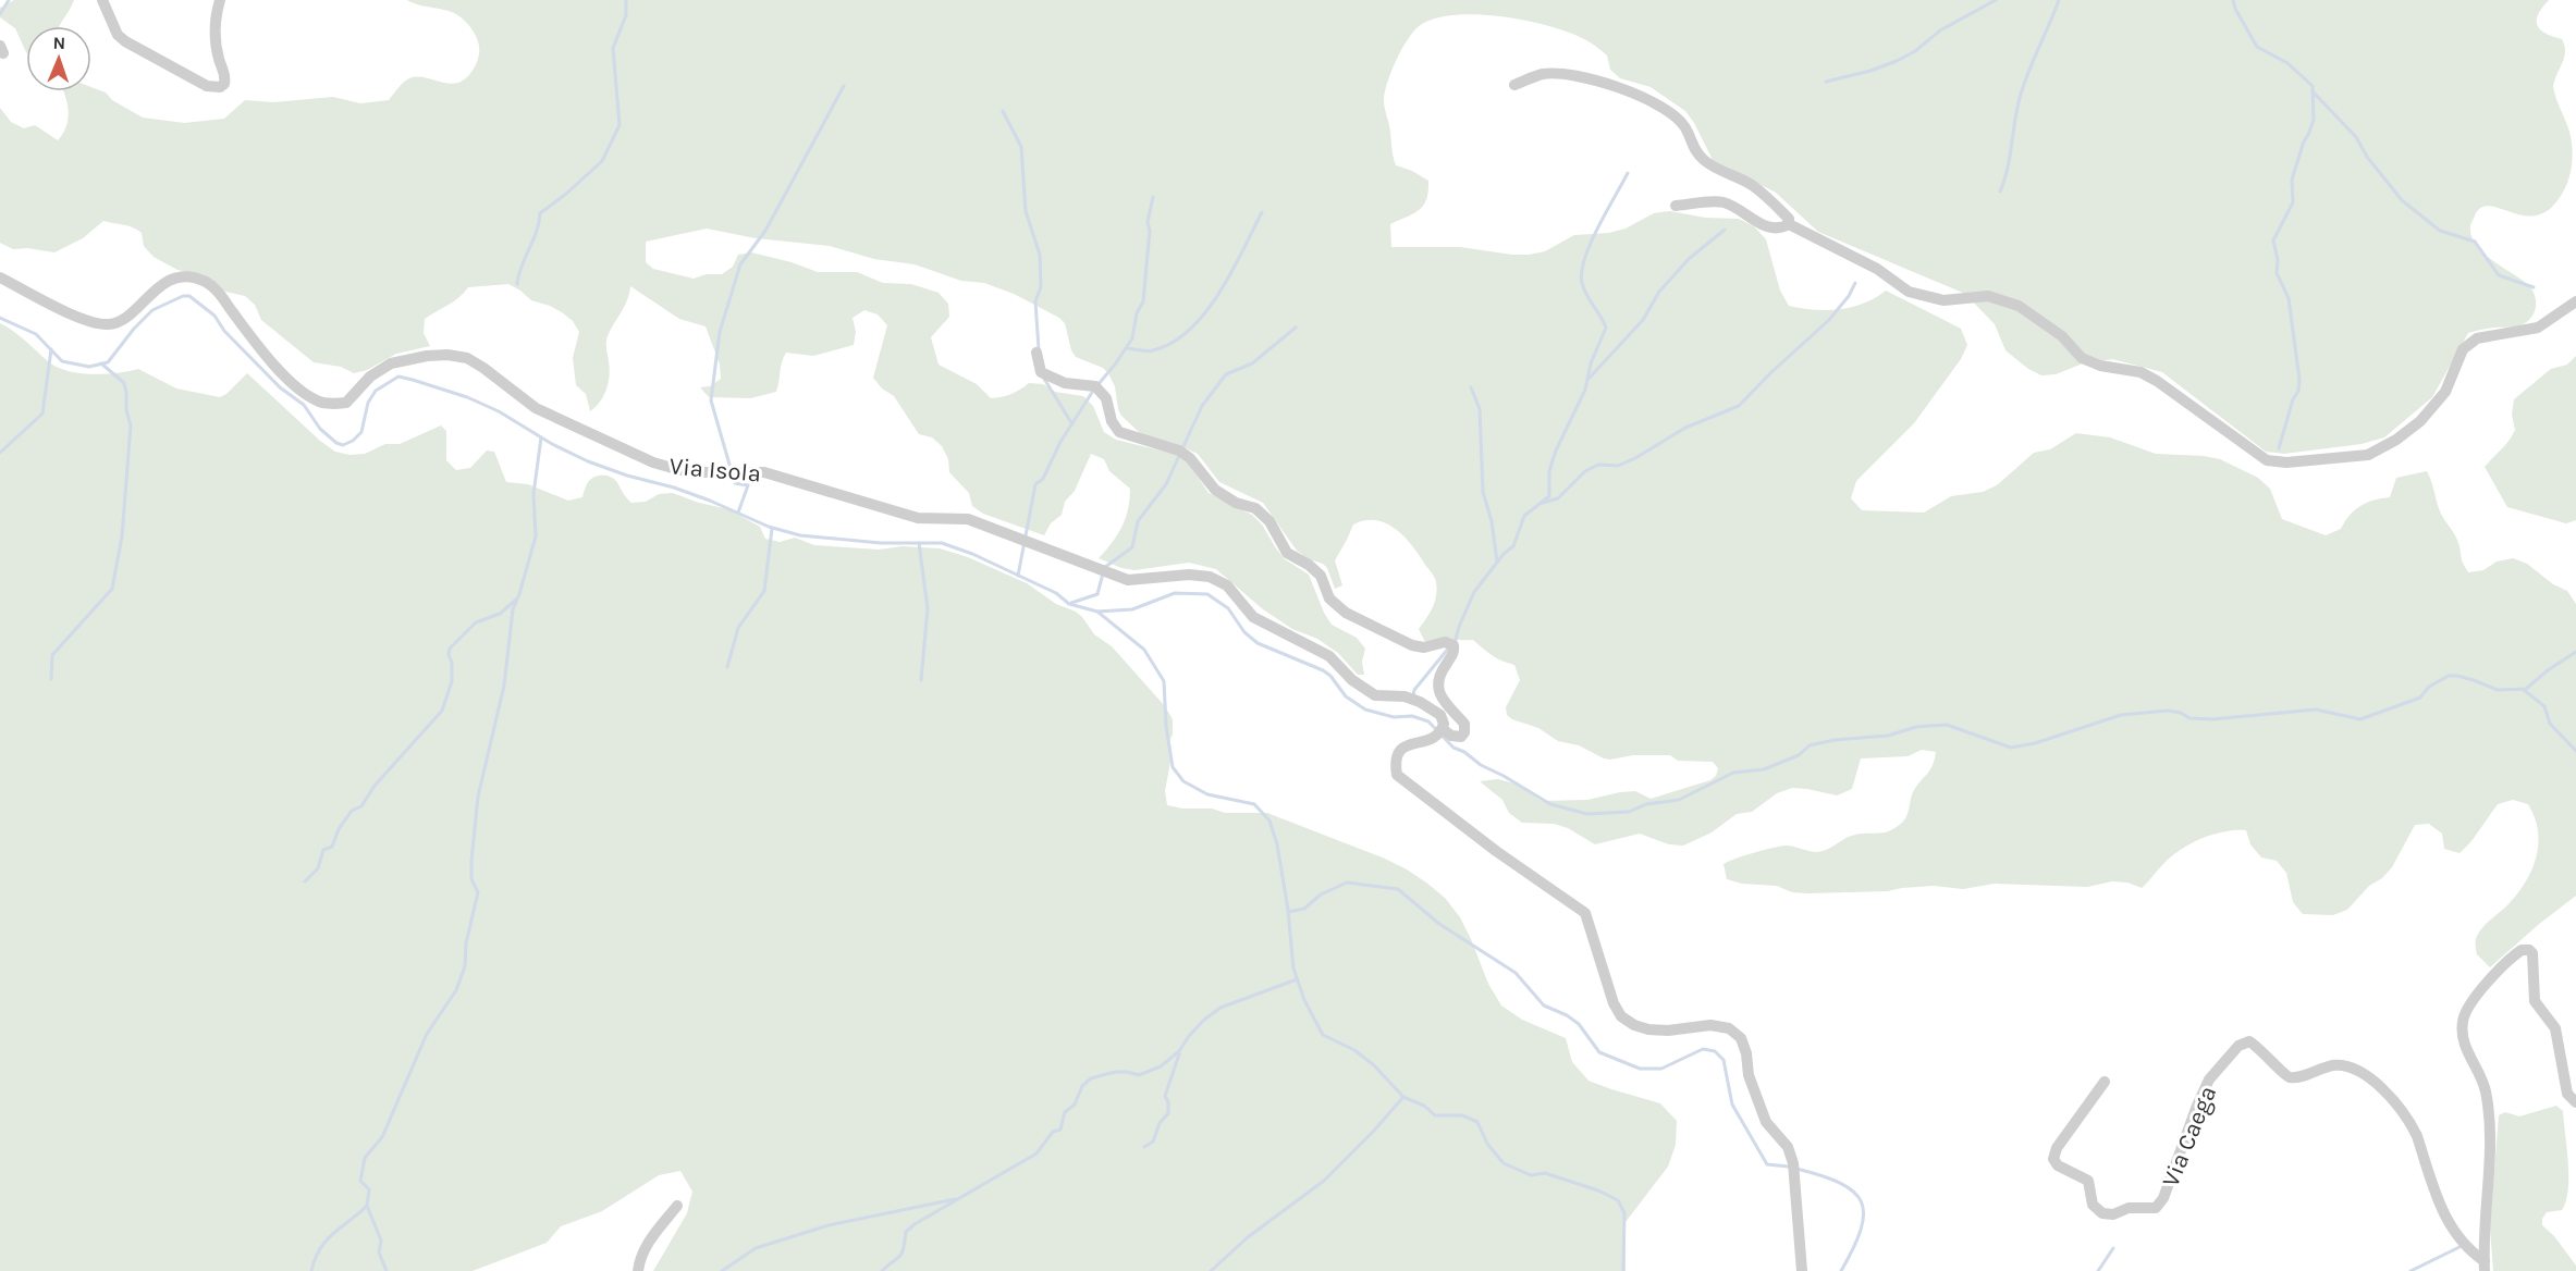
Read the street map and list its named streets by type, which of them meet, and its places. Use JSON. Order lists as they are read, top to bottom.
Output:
{
  "streets": {
    "street": ["Via Isola", "Via Caega"]
  },
  "north": "top"
}
